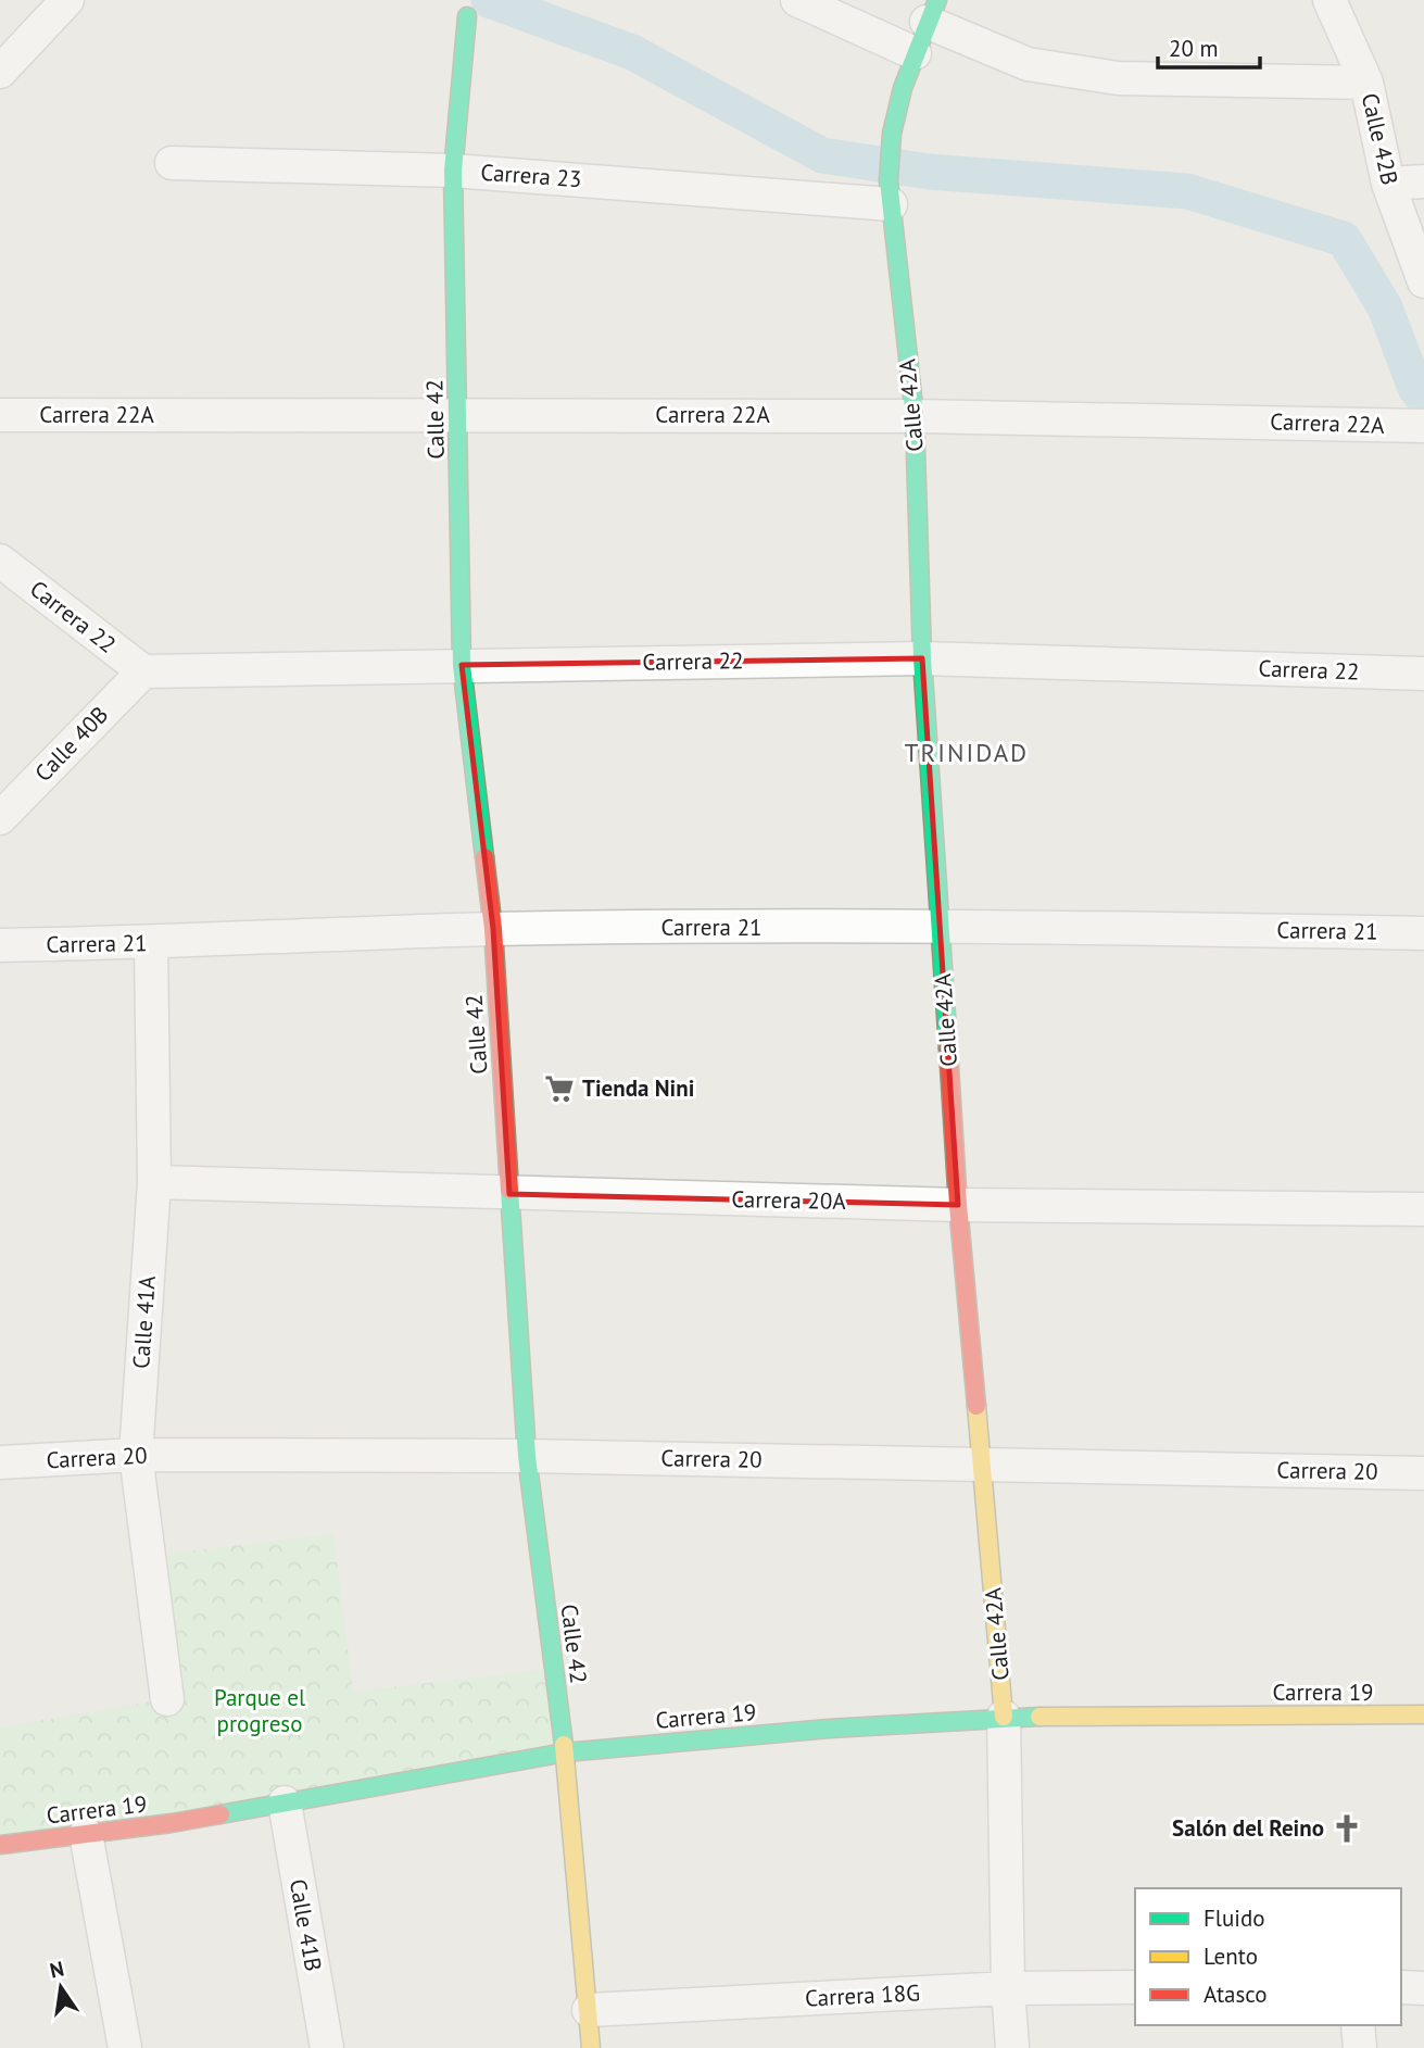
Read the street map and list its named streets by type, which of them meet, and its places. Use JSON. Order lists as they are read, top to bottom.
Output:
{
  "streets": {
    "street": [
      "Calle 42B",
      "Carrera 23",
      "Calle 42A",
      "Carrera 22A",
      "Calle 42",
      "Carrera 22",
      "Calle 40B",
      "Carrera 21",
      "Carrera 20A",
      "Calle 41A",
      "Carrera 20",
      "Carrera 19",
      "Calle 41B",
      "Carrera 18G"
    ]
  },
  "crossings": [
    ["Carrera 23", "Calle 42A"],
    ["Carrera 23", "Calle 42"],
    ["Calle 42A", "Carrera 22A"],
    ["Calle 42A", "Carrera 22"],
    ["Calle 42A", "Carrera 21"],
    ["Calle 42A", "Carrera 20A"],
    ["Calle 42A", "Carrera 20"],
    ["Calle 42A", "Carrera 19"],
    ["Calle 42A", "Carrera 18G"],
    ["Carrera 22A", "Calle 42"],
    ["Calle 42", "Carrera 22"],
    ["Calle 42", "Carrera 21"],
    ["Calle 42", "Carrera 20A"],
    ["Calle 42", "Carrera 20"],
    ["Calle 42", "Carrera 19"],
    ["Calle 42", "Carrera 18G"],
    ["Carrera 22", "Calle 40B"],
    ["Carrera 21", "Calle 41A"],
    ["Carrera 20A", "Calle 41A"],
    ["Calle 41A", "Carrera 20"],
    ["Carrera 19", "Calle 41B"]
  ],
  "districts": ["TRINIDAD"],
  "parks": ["Parque el progreso"],
  "places": {
    "supermarket": ["Tienda Nini"],
    "church": ["Salón del Reino"]
  },
  "legend": ["Fluido", "Lento", "Atasco"],
  "scale_bar": "20 m",
  "north": "top"
}
